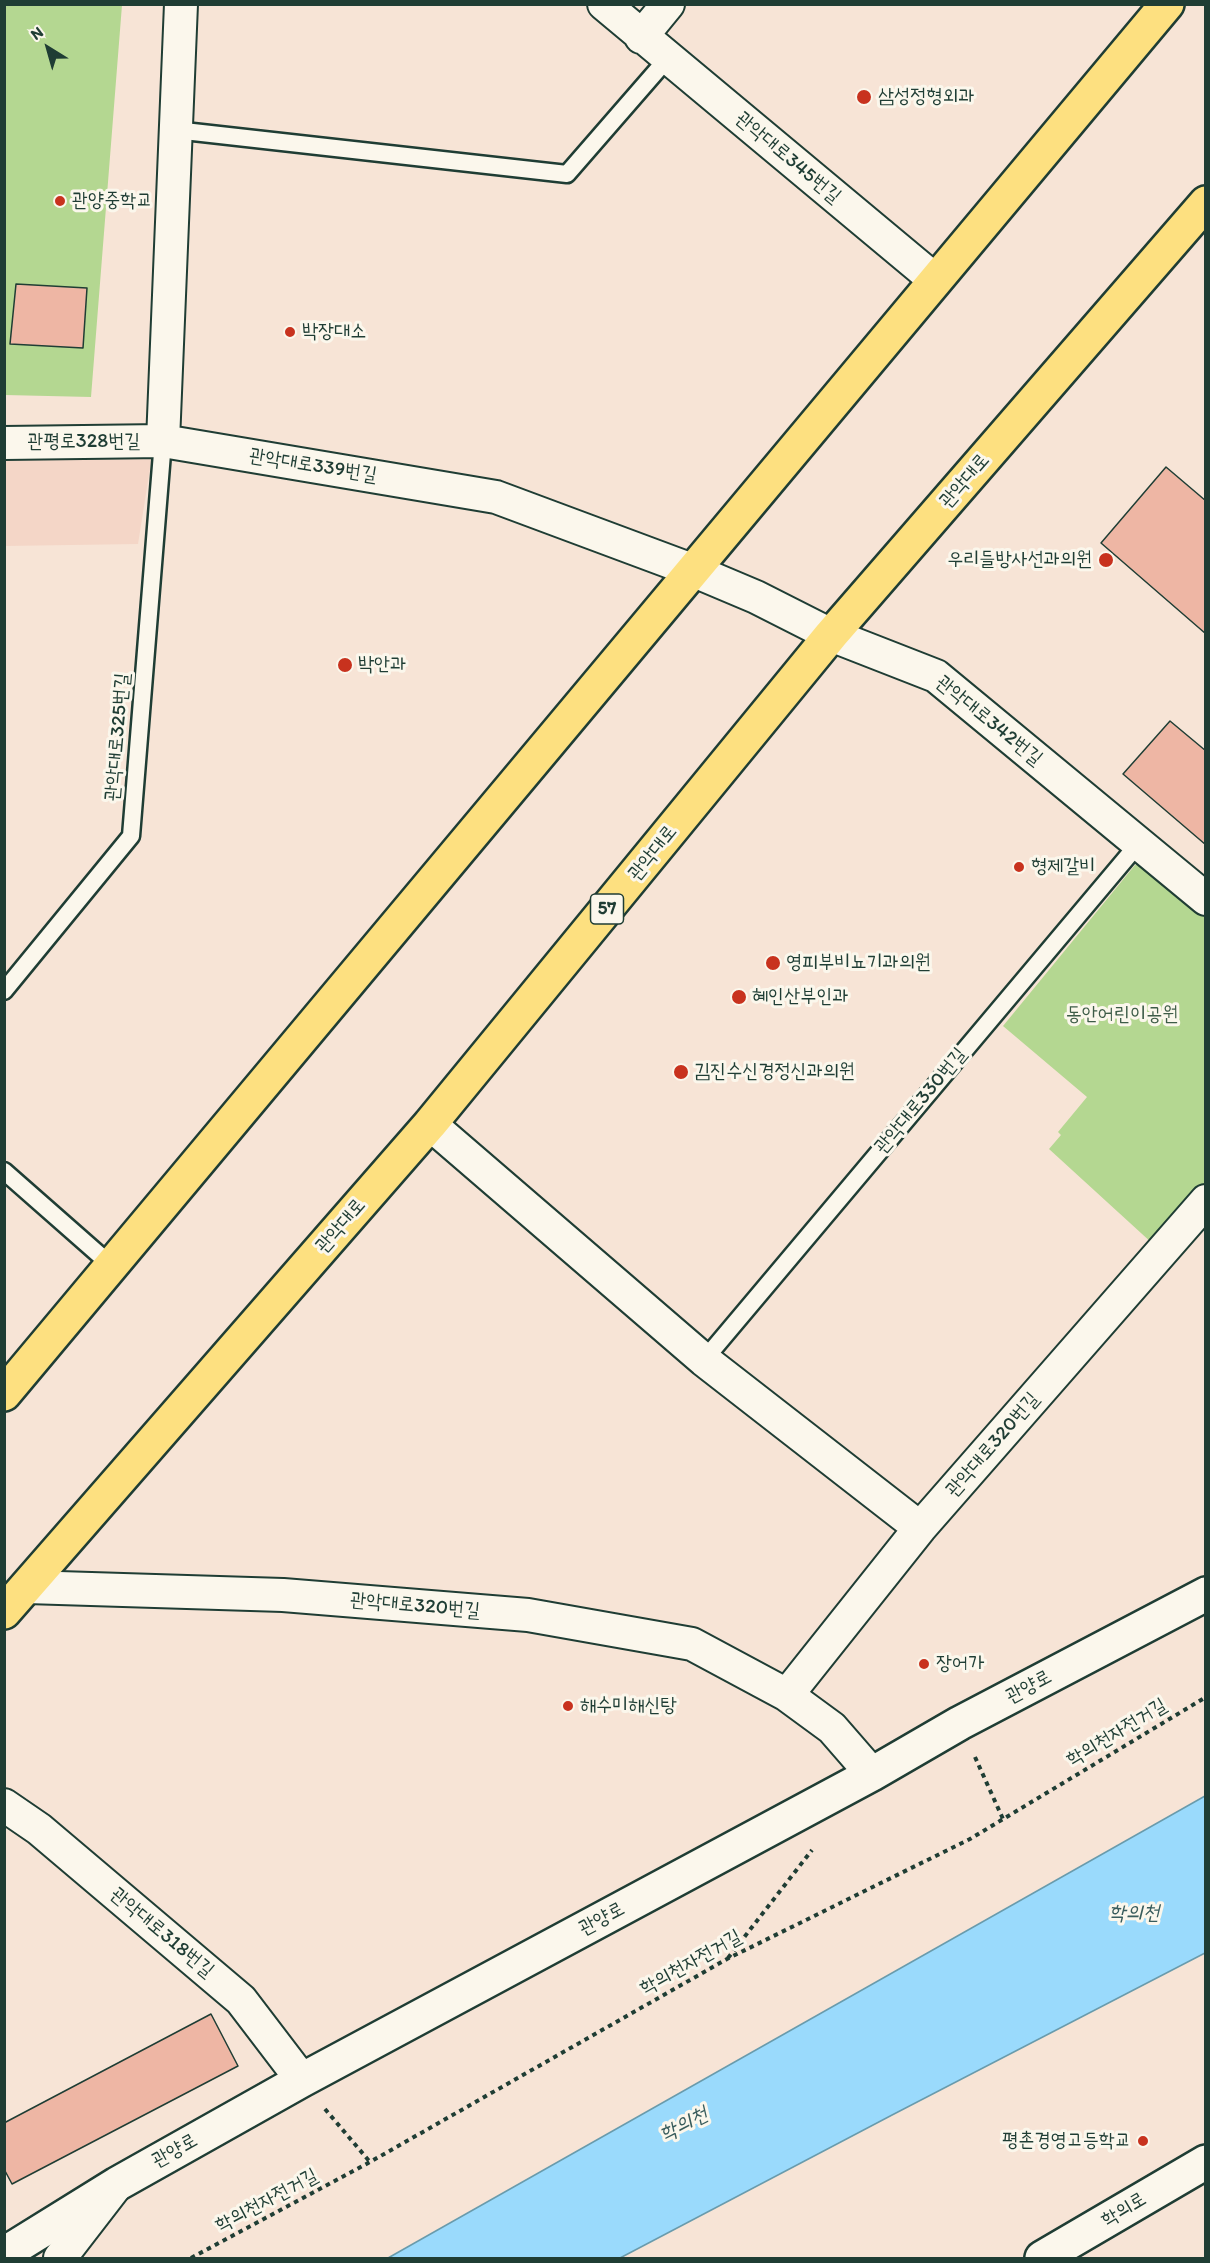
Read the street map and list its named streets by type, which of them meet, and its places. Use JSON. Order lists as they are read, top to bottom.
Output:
{
  "streets": {
    "main road": ["관악대로", "57"],
    "street": [
      "관악대로345번길",
      "관평로328번길",
      "관악대로339번길",
      "관악대로342번길",
      "관악대로320번길",
      "관양로",
      "관악대로318번길",
      "학의로"
    ],
    "lane": ["관악대로325번길", "관악대로330번길"],
    "path": ["학의천자전거길"]
  },
  "crossings": [
    ["관평로328번길", "관악대로339번길"],
    ["관평로328번길", "관악대로325번길"],
    ["관악대로339번길", "관악대로342번길"],
    ["관악대로339번길", "관악대로325번길"],
    ["관악대로", "관악대로342번길"],
    ["관악대로", "관악대로320번길"],
    ["관악대로342번길", "관악대로330번길"],
    ["관악대로320번길", "관양로"],
    ["관양로", "관악대로318번길"]
  ],
  "water": ["학의천"],
  "parks": ["동안어린이공원"],
  "places": [
    "삼성정형외과",
    "관양중학교",
    "박장대소",
    "우리들방사선과의원",
    "박안과",
    "형제갈비",
    "영피부비뇨기과의원",
    "혜인산부인과",
    "김진수신경정신과의원",
    "장어가",
    "해수미해신탕",
    "평촌경영고등학교"
  ],
  "north": "top left"
}
